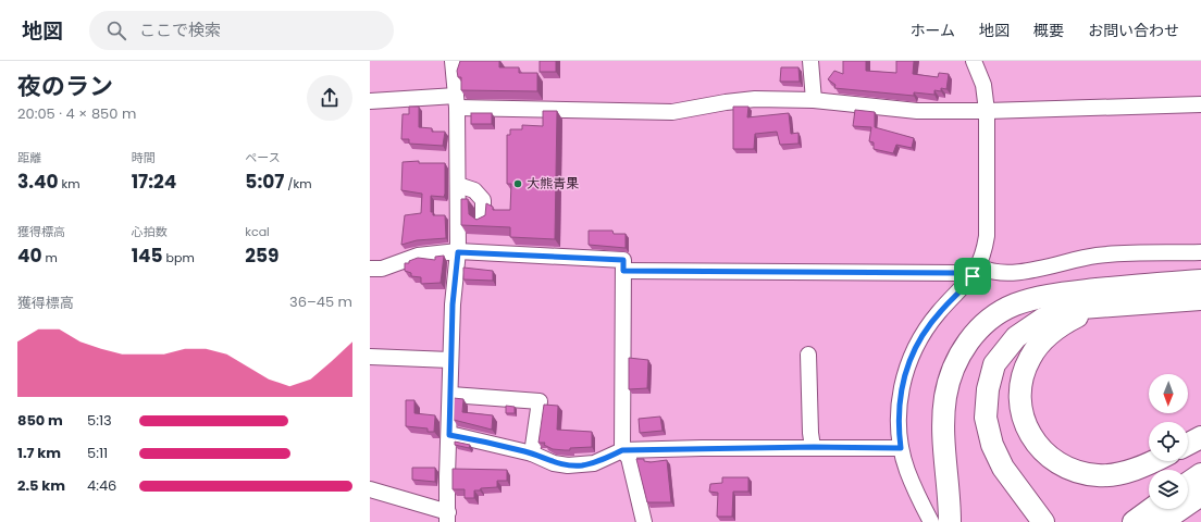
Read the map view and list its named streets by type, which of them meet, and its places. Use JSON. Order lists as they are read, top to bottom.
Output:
{
  "places": ["大熊青果"],
  "north": "bottom",
  "page": {
    "header": "地図",
    "search": "ここで検索",
    "nav": [
      "ホーム",
      "地図",
      "概要",
      "お問い合わせ"
    ],
    "heading": ["夜のラン", "20:05 · 4 × 850 m"],
    "stats": [
      ["距離", "3.40 km"],
      ["時間", "17:24"],
      ["ペース", "5:07 /km"],
      ["獲得標高", "40 m"],
      ["心拍数", "145 bpm"],
      ["kcal", "259"]
    ],
    "chart": ["獲得標高", "36–45 m"],
    "list": [
      {
        "name": "850 m",
        "note": "5:13"
      },
      {
        "name": "1.7 km",
        "note": "5:11"
      },
      {
        "name": "2.5 km",
        "note": "4:46"
      }
    ]
  }
}
